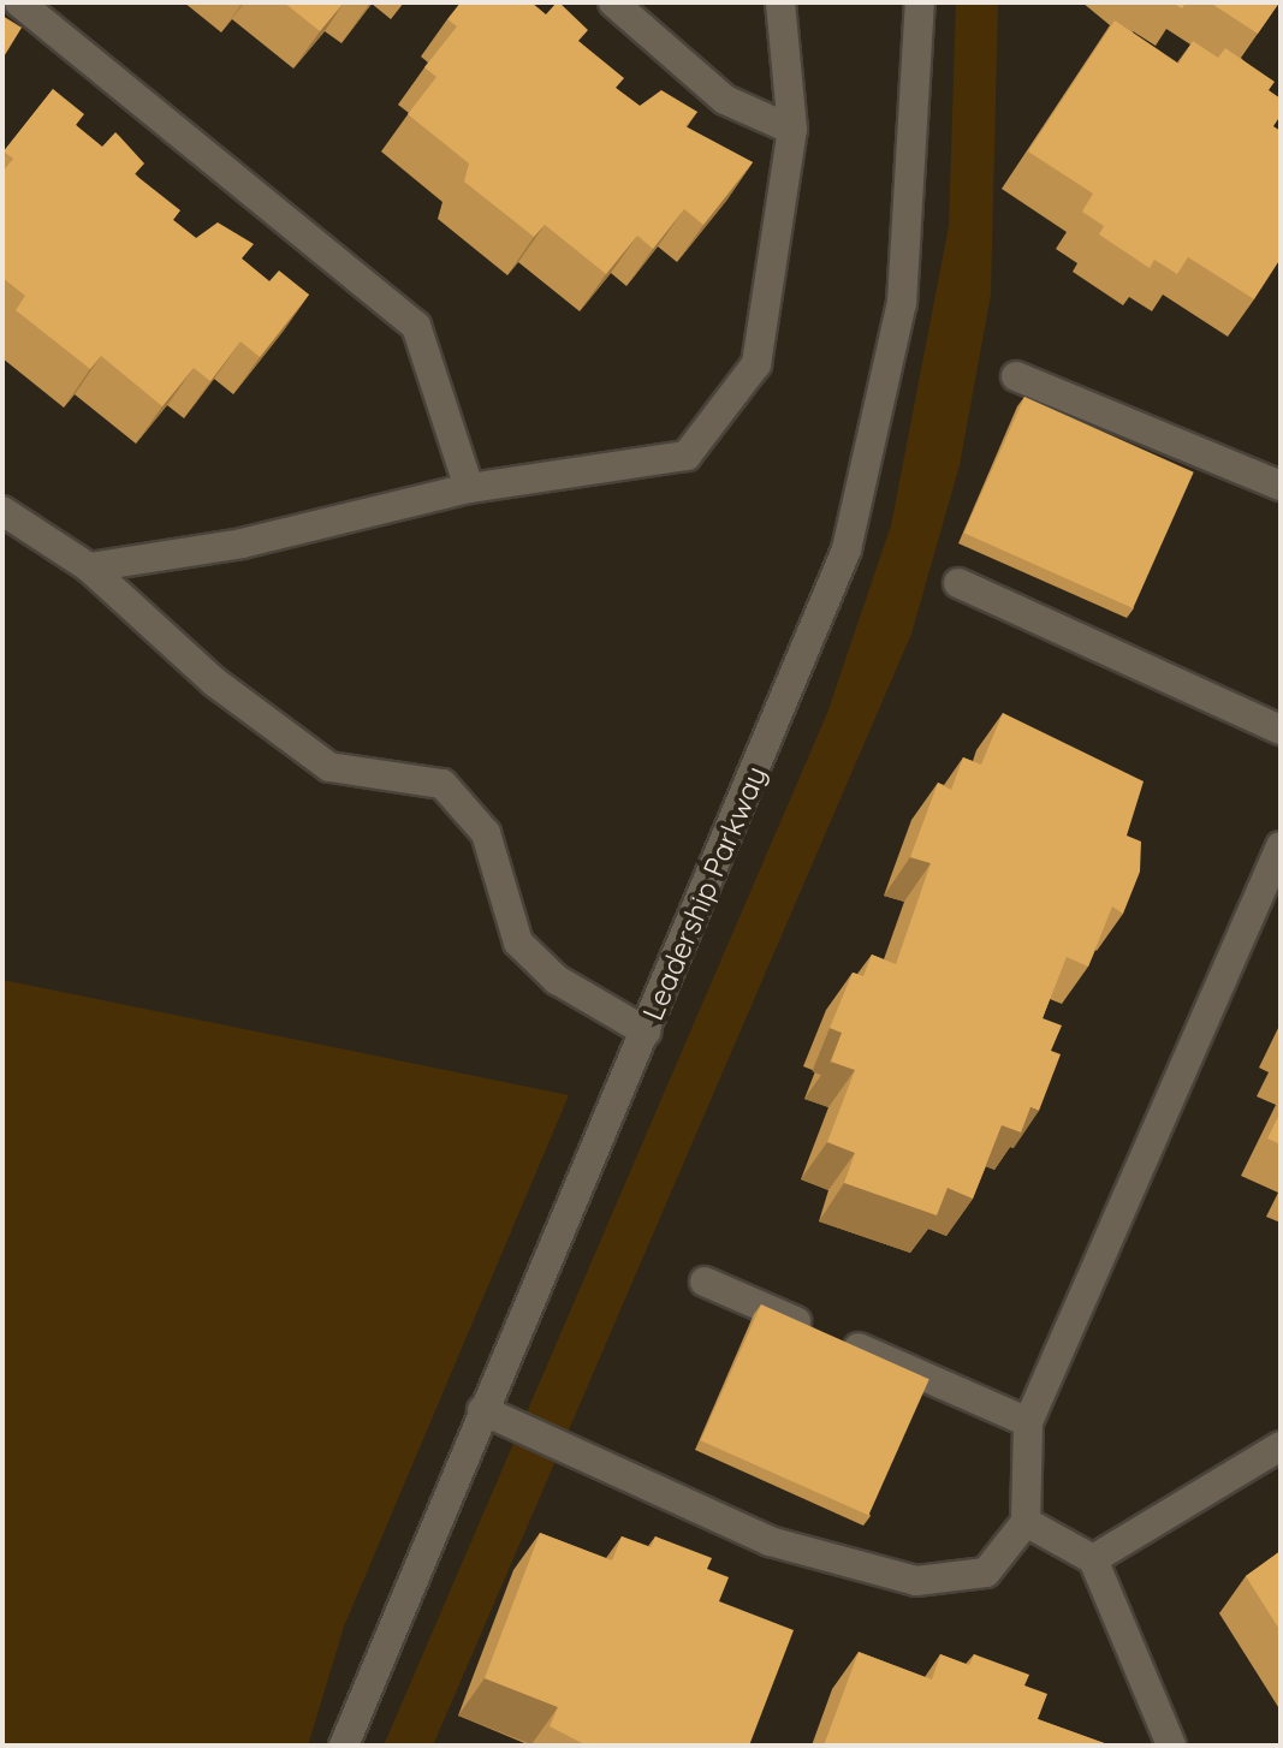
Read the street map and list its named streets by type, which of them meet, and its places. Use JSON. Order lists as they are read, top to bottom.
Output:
{
  "streets": {
    "street": ["Leadership Parkway"]
  }
}
